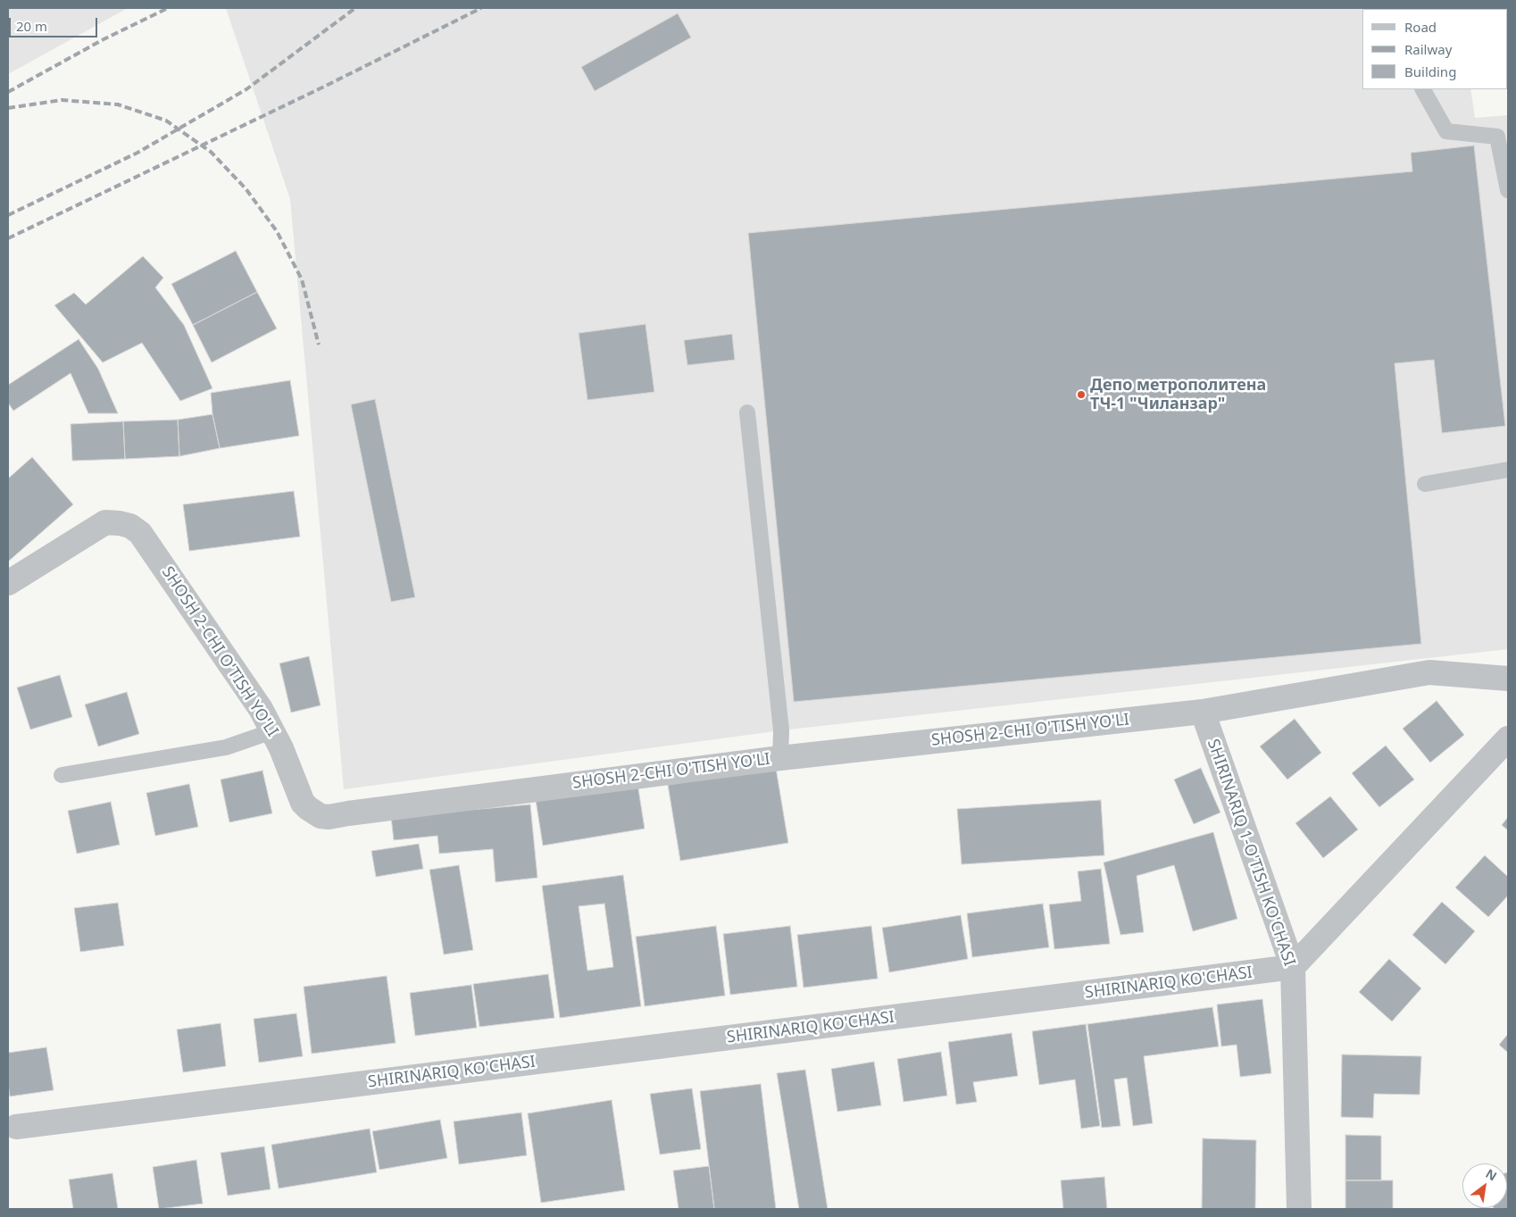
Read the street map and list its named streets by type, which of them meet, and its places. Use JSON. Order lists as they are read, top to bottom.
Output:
{
  "streets": {
    "street": ["SHOSH 2-CHI O'TISH YO'LI", "SHIRINARIQ 1-O'TISH KO'CHASI", "SHIRINARIQ KO'CHASI"]
  },
  "crossings": [
    ["SHOSH 2-CHI O'TISH YO'LI", "SHIRINARIQ 1-O'TISH KO'CHASI"],
    ["SHIRINARIQ 1-O'TISH KO'CHASI", "SHIRINARIQ KO'CHASI"]
  ],
  "places": ["Депо метрополитена ТЧ-1 \"Чиланзар\""],
  "legend": ["Road", "Railway", "Building"],
  "scale_bar": "20 m",
  "north": "top right"
}
